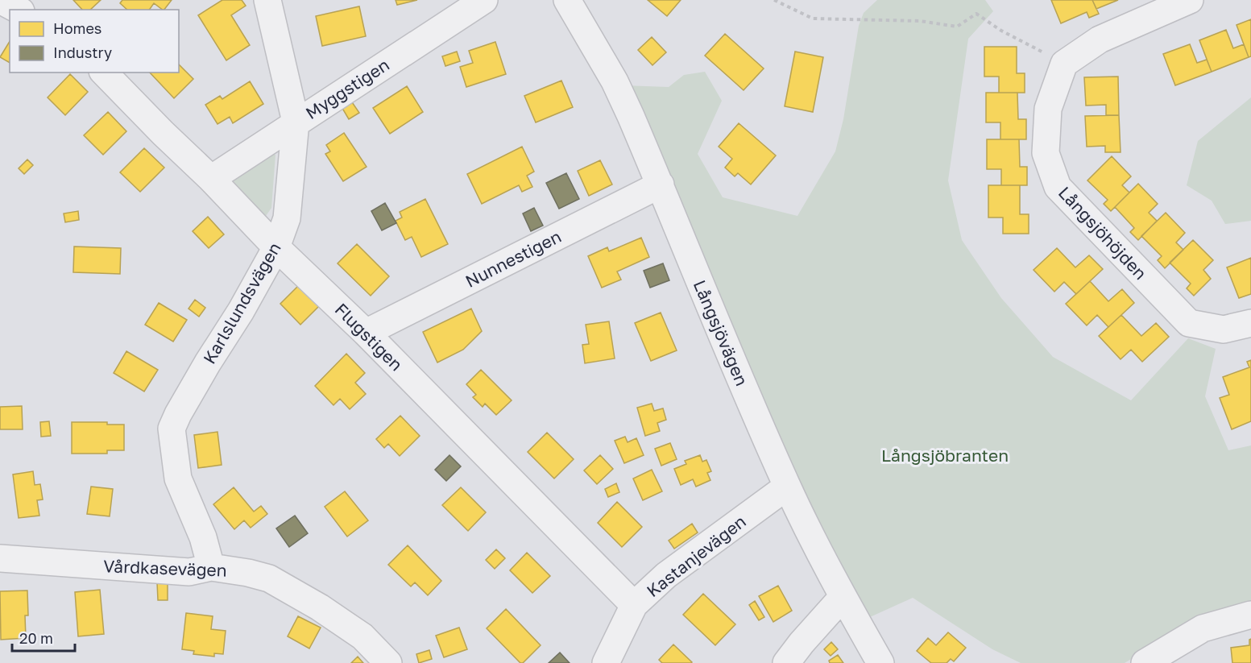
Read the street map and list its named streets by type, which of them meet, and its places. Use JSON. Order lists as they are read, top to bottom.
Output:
{
  "streets": {
    "street": [
      "Myggstigen",
      "Långsjöhöjden",
      "Nunnestigen",
      "Karlslundsvägen",
      "Långsjövägen",
      "Flugstigen",
      "Kastanjevägen",
      "Vårdkasevägen"
    ]
  },
  "crossings": [
    ["Myggstigen", "Karlslundsvägen"],
    ["Myggstigen", "Flugstigen"],
    ["Nunnestigen", "Långsjövägen"],
    ["Nunnestigen", "Flugstigen"],
    ["Karlslundsvägen", "Flugstigen"],
    ["Karlslundsvägen", "Vårdkasevägen"],
    ["Långsjövägen", "Kastanjevägen"],
    ["Flugstigen", "Kastanjevägen"]
  ],
  "parks": ["Långsjöbranten"],
  "legend": ["Homes", "Industry"],
  "scale_bar": "20 m"
}
